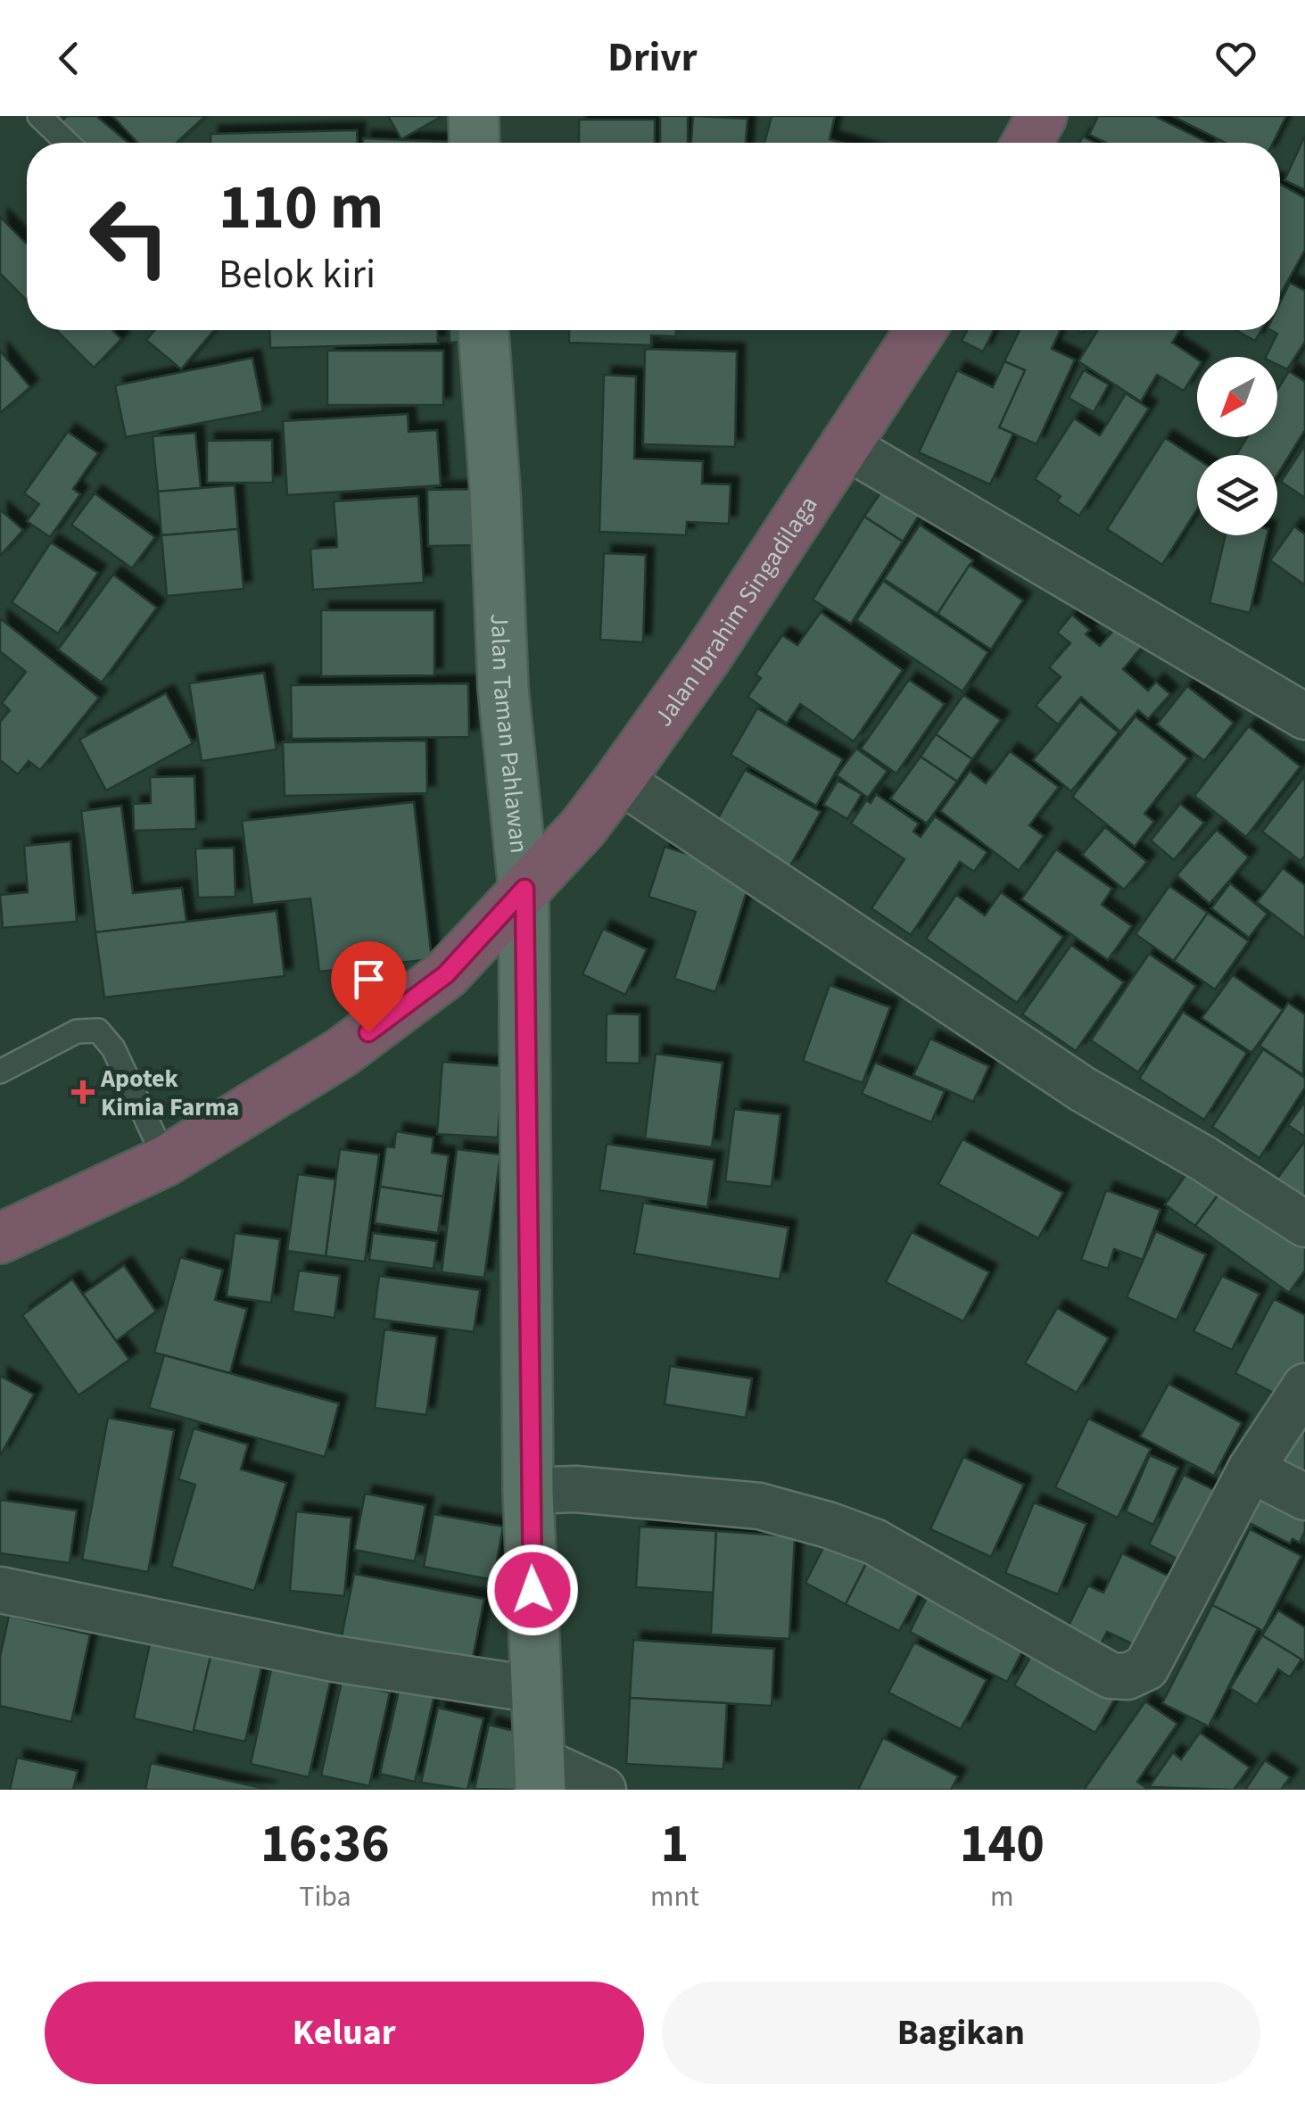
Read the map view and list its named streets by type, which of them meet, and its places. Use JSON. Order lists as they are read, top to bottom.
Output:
{
  "streets": {
    "highway": ["Jalan Ibrahim Singadilaga"],
    "main road": ["Jalan Taman Pahlawan"]
  },
  "crossings": [
    ["Jalan Ibrahim Singadilaga", "Jalan Taman Pahlawan"]
  ],
  "places": {
    "health": ["Apotek Kimia Farma"]
  },
  "north": "bottom left",
  "page": {
    "header": "Drivr",
    "turn": ["110 m", "Belok kiri"],
    "eta": [
      "16:36",
      "Tiba",
      "1",
      "mnt",
      "140",
      "m"
    ],
    "buttons": ["Keluar", "Bagikan"]
  }
}
